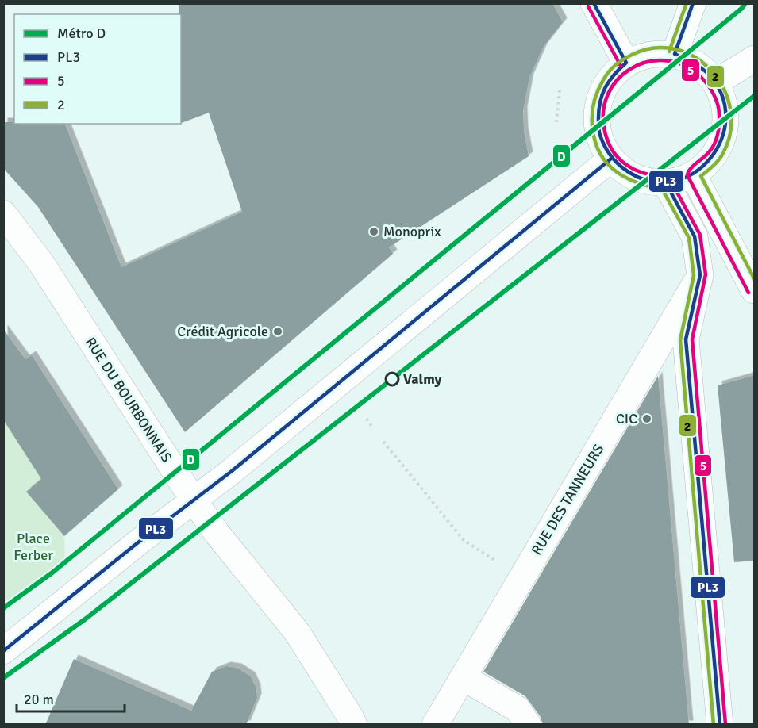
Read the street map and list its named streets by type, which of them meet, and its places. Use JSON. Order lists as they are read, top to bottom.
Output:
{
  "streets": {
    "street": ["RUE DU BOURBONNAIS", "RUE DES TANNEURS"]
  },
  "parks": ["Place Ferber"],
  "places": [
    "Monoprix",
    "Crédit Agricole",
    "Valmy",
    "CIC"
  ],
  "lines": [
    "metro line D",
    "transit line PL3",
    "transit line 2",
    "transit line 5"
  ],
  "legend": [
    "Métro D",
    "PL3",
    "5",
    "2"
  ],
  "scale_bar": "20 m"
}
